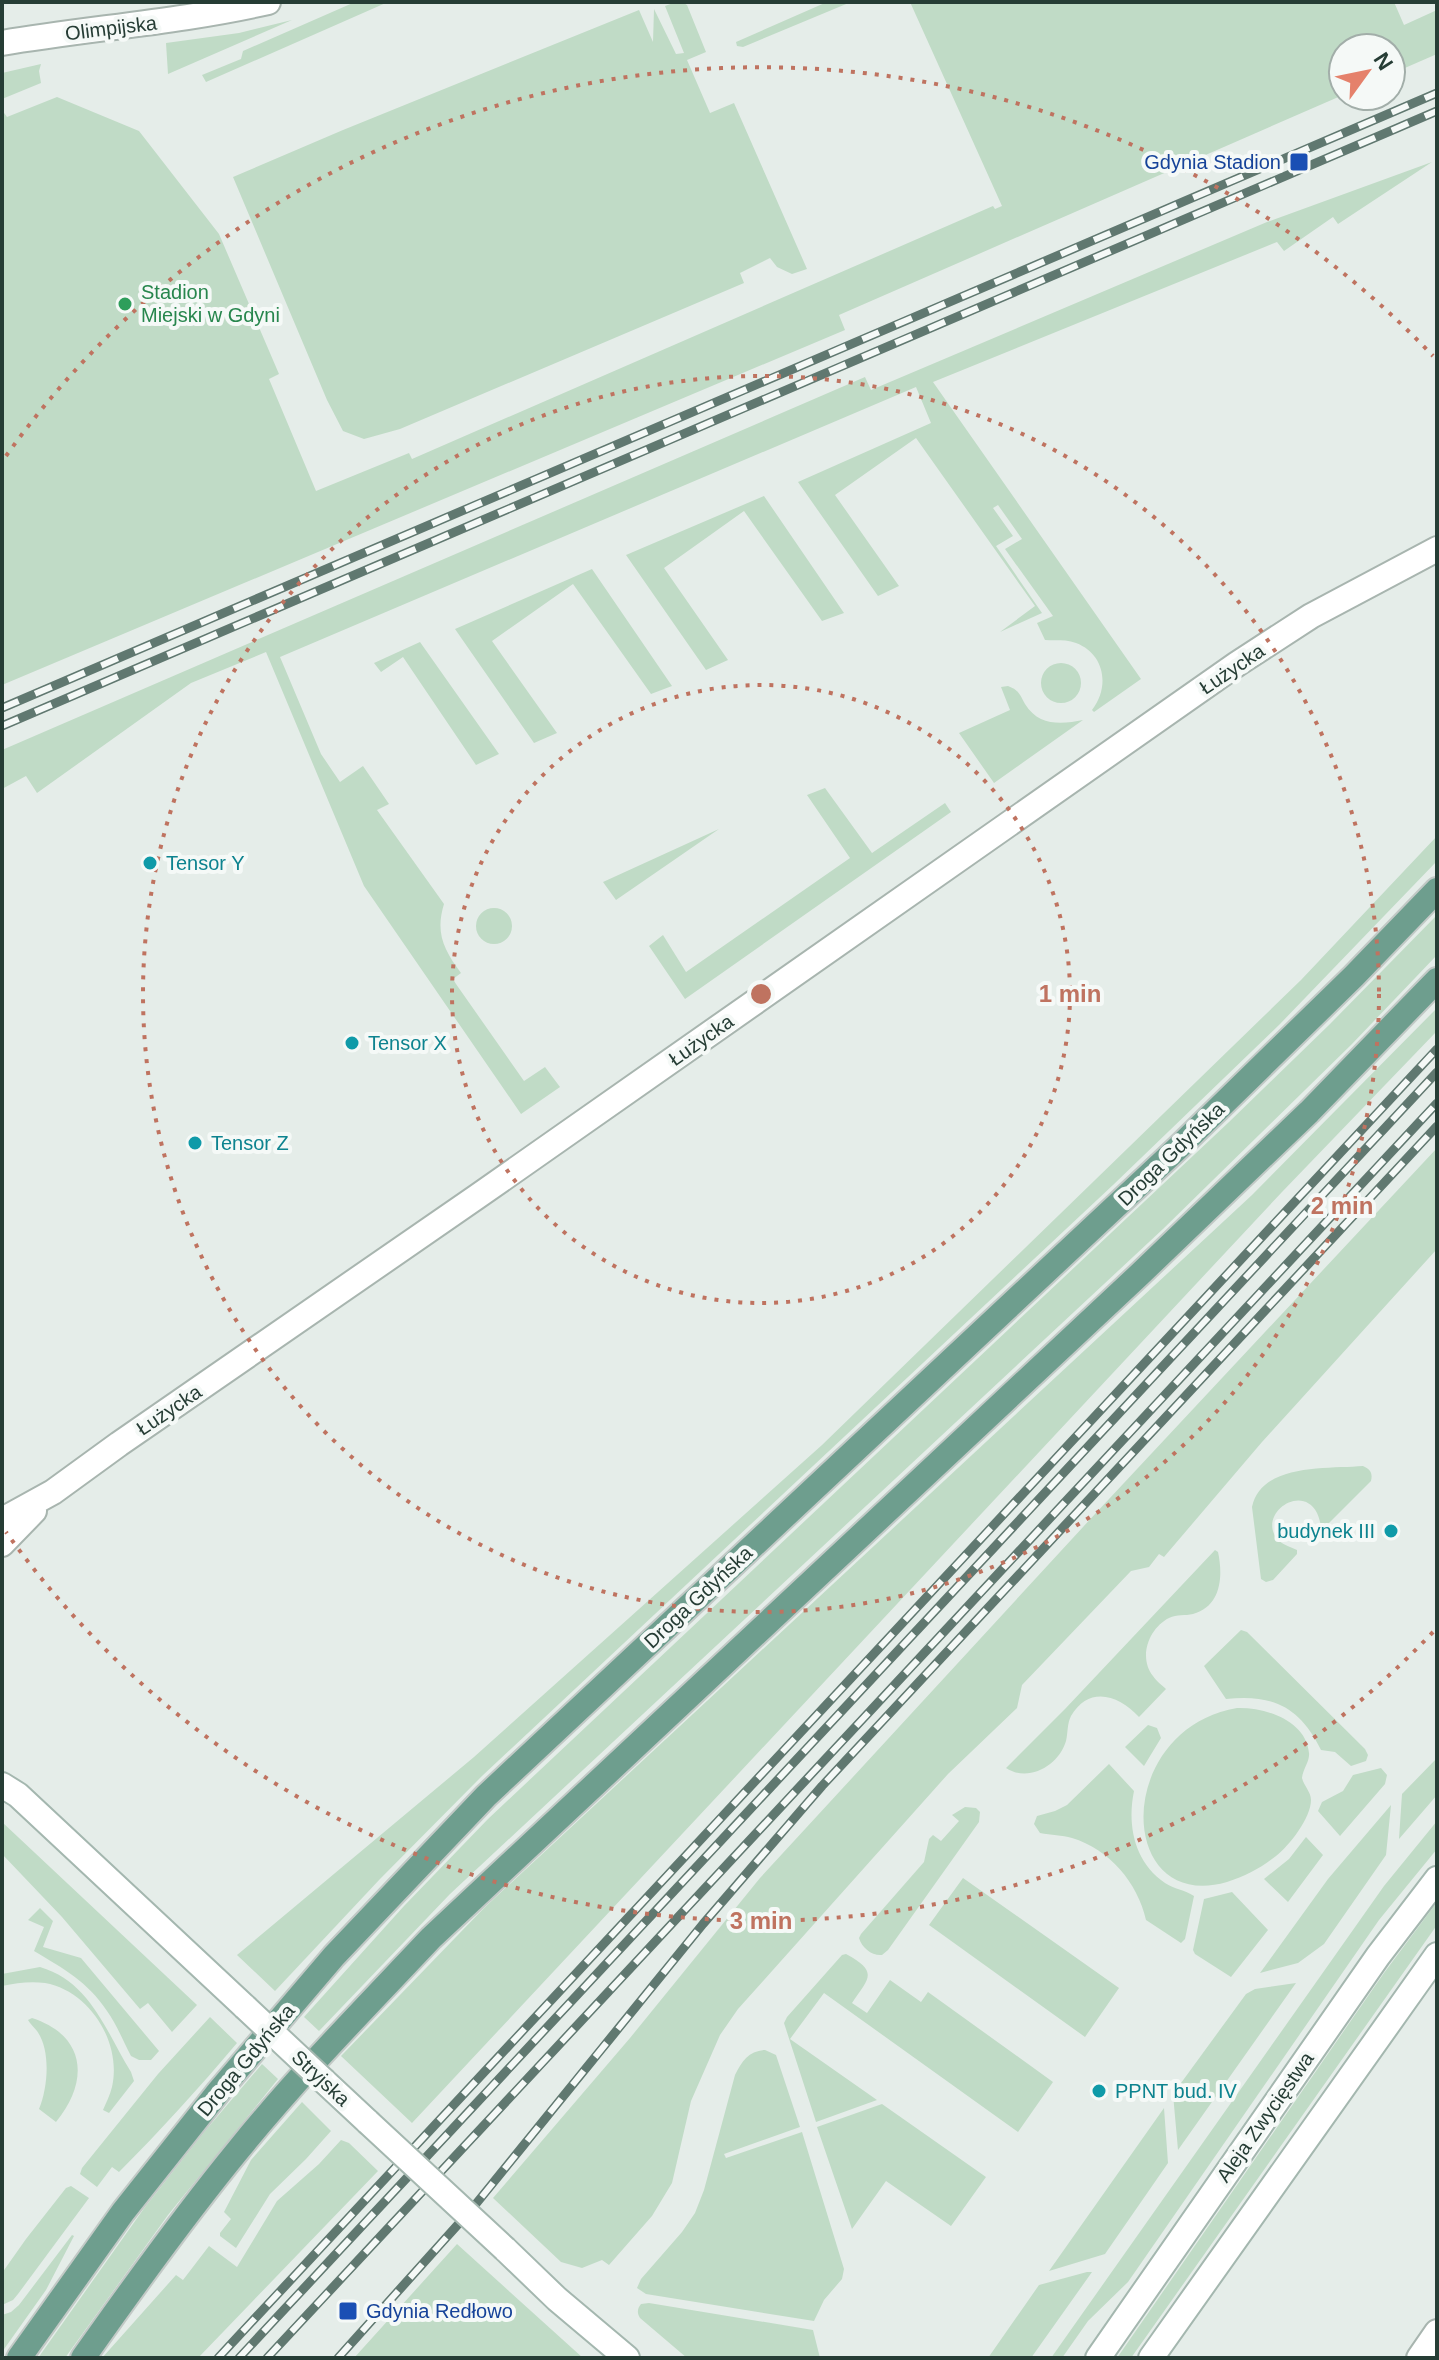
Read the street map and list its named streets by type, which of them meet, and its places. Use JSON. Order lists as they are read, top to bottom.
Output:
{
  "streets": {
    "main road": ["Droga Gdyńska"],
    "street": [
      "Olimpijska",
      "Łużycka",
      "Stryjska",
      "Aleja Zwycięstwa"
    ]
  },
  "places": {
    "transit": ["Gdynia Stadion", "Gdynia Redłowo"],
    "other": [
      "Stadion Miejski w Gdyni",
      "Tensor Y",
      "Tensor X",
      "Tensor Z",
      "budynek III",
      "PPNT bud. IV"
    ]
  },
  "north": "top right",
  "rings": ["1 min", "2 min", "3 min"]
}
